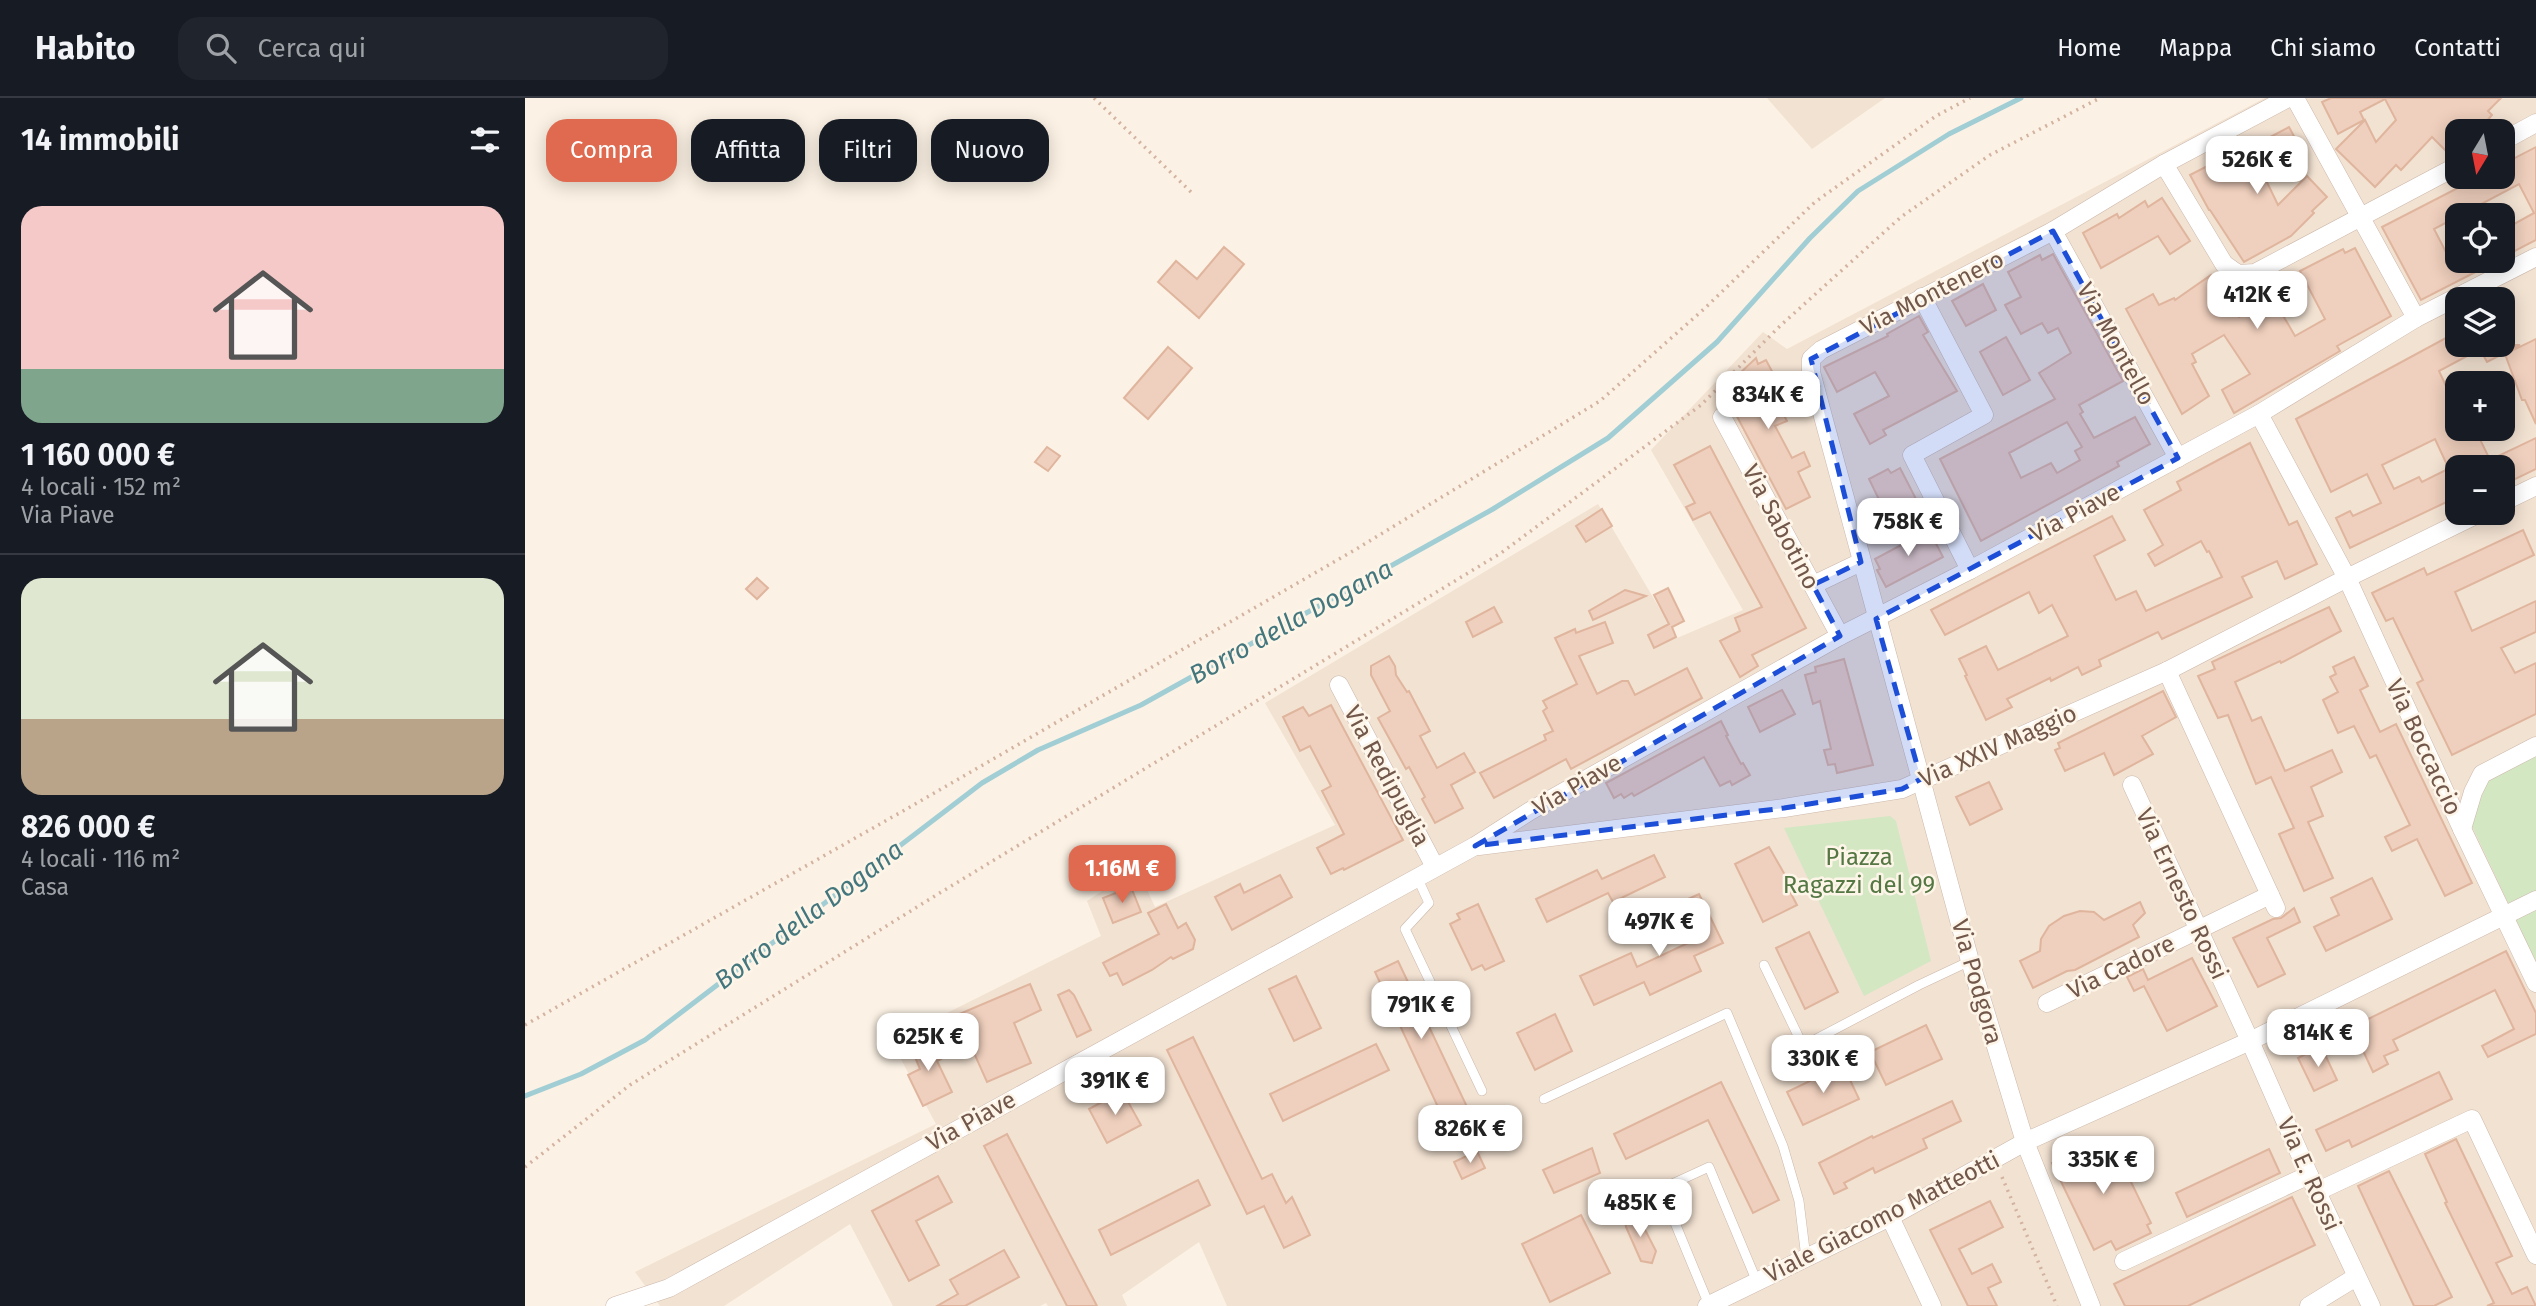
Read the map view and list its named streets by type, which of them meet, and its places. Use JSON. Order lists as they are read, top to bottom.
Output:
{
  "streets": {
    "street": [
      "Via Montenero",
      "Via Montello",
      "Via Piave",
      "Via Sabotino",
      "Via XXIV Maggio",
      "Via Boccaccio",
      "Via Redipuglia",
      "Via Ernesto Rossi",
      "Via Cadore",
      "Via Podgora",
      "Via E. Rossi",
      "Viale Giacomo Matteotti"
    ]
  },
  "crossings": [
    ["Via Montenero", "Via Montello"],
    ["Via Montenero", "Via Piave"],
    ["Via Montenero", "Via Podgora"],
    ["Via Montello", "Via Piave"],
    ["Via Piave", "Via Sabotino"],
    ["Via Piave", "Via XXIV Maggio"],
    ["Via Piave", "Via Boccaccio"],
    ["Via Piave", "Via Redipuglia"],
    ["Via Piave", "Via Podgora"],
    ["Via XXIV Maggio", "Via Boccaccio"],
    ["Via XXIV Maggio", "Via Cadore"],
    ["Via XXIV Maggio", "Via Podgora"],
    ["Via Boccaccio", "Viale Giacomo Matteotti"],
    ["Via Ernesto Rossi", "Via Cadore"],
    ["Via Ernesto Rossi", "Via E. Rossi"],
    ["Via Ernesto Rossi", "Viale Giacomo Matteotti"],
    ["Via Podgora", "Viale Giacomo Matteotti"],
    ["Via E. Rossi", "Viale Giacomo Matteotti"]
  ],
  "water": ["Borro della Dogana"],
  "parks": ["Piazza Ragazzi del 99"],
  "north": "bottom",
  "page": {
    "header": "Habito",
    "search": "Cerca qui",
    "nav": [
      "Home",
      "Mappa",
      "Chi siamo",
      "Contatti"
    ],
    "heading": "14 immobili",
    "map_buttons": ["+", "−"],
    "chip": [
      "Compra",
      "Affitta",
      "Filtri",
      "Nuovo"
    ],
    "price": [
      "526K €",
      "412K €",
      "834K €",
      "758K €",
      "1.16M €",
      "497K €",
      "791K €",
      "814K €",
      "625K €",
      "330K €",
      "391K €",
      "826K €",
      "335K €",
      "485K €"
    ],
    "list": [
      {
        "name": "1 160 000 €",
        "note": "4 locali · 152 m² · Via Piave"
      },
      {
        "name": "826 000 €",
        "note": "4 locali · 116 m² · Casa"
      }
    ]
  }
}
